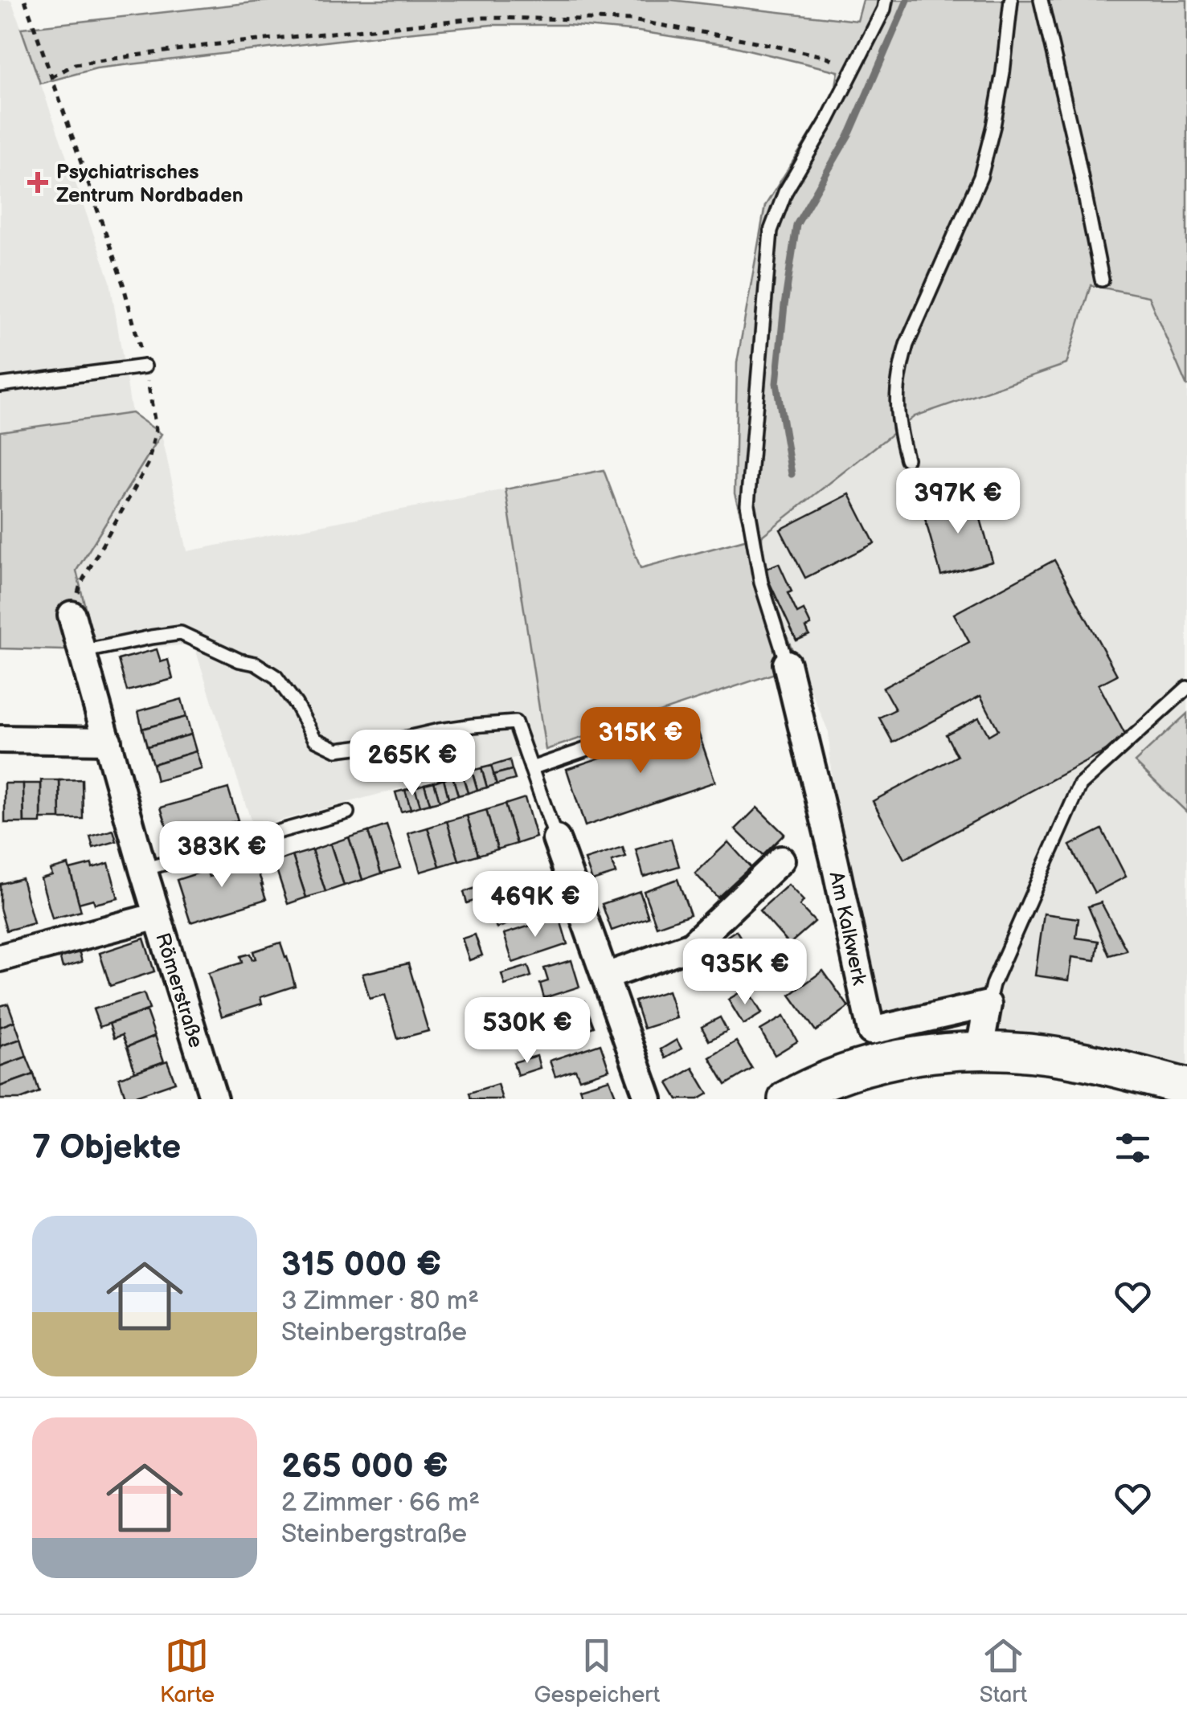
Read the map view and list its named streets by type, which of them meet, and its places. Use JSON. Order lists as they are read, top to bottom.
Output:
{
  "streets": {
    "street": ["Am Kalkwerk", "Römerstraße"]
  },
  "places": {
    "health": ["Psychiatrisches Zentrum Nordbaden"]
  },
  "page": {
    "price": [
      "397K €",
      "315K €",
      "265K €",
      "383K €",
      "469K €",
      "935K €",
      "530K €"
    ],
    "heading": "7 Objekte",
    "list": [
      {
        "name": "315 000 €",
        "note": "3 Zimmer · 80 m² · Steinbergstraße"
      },
      {
        "name": "265 000 €",
        "note": "2 Zimmer · 66 m² · Steinbergstraße"
      }
    ],
    "tabs": ["Karte", "Gespeichert", "Start"]
  }
}
